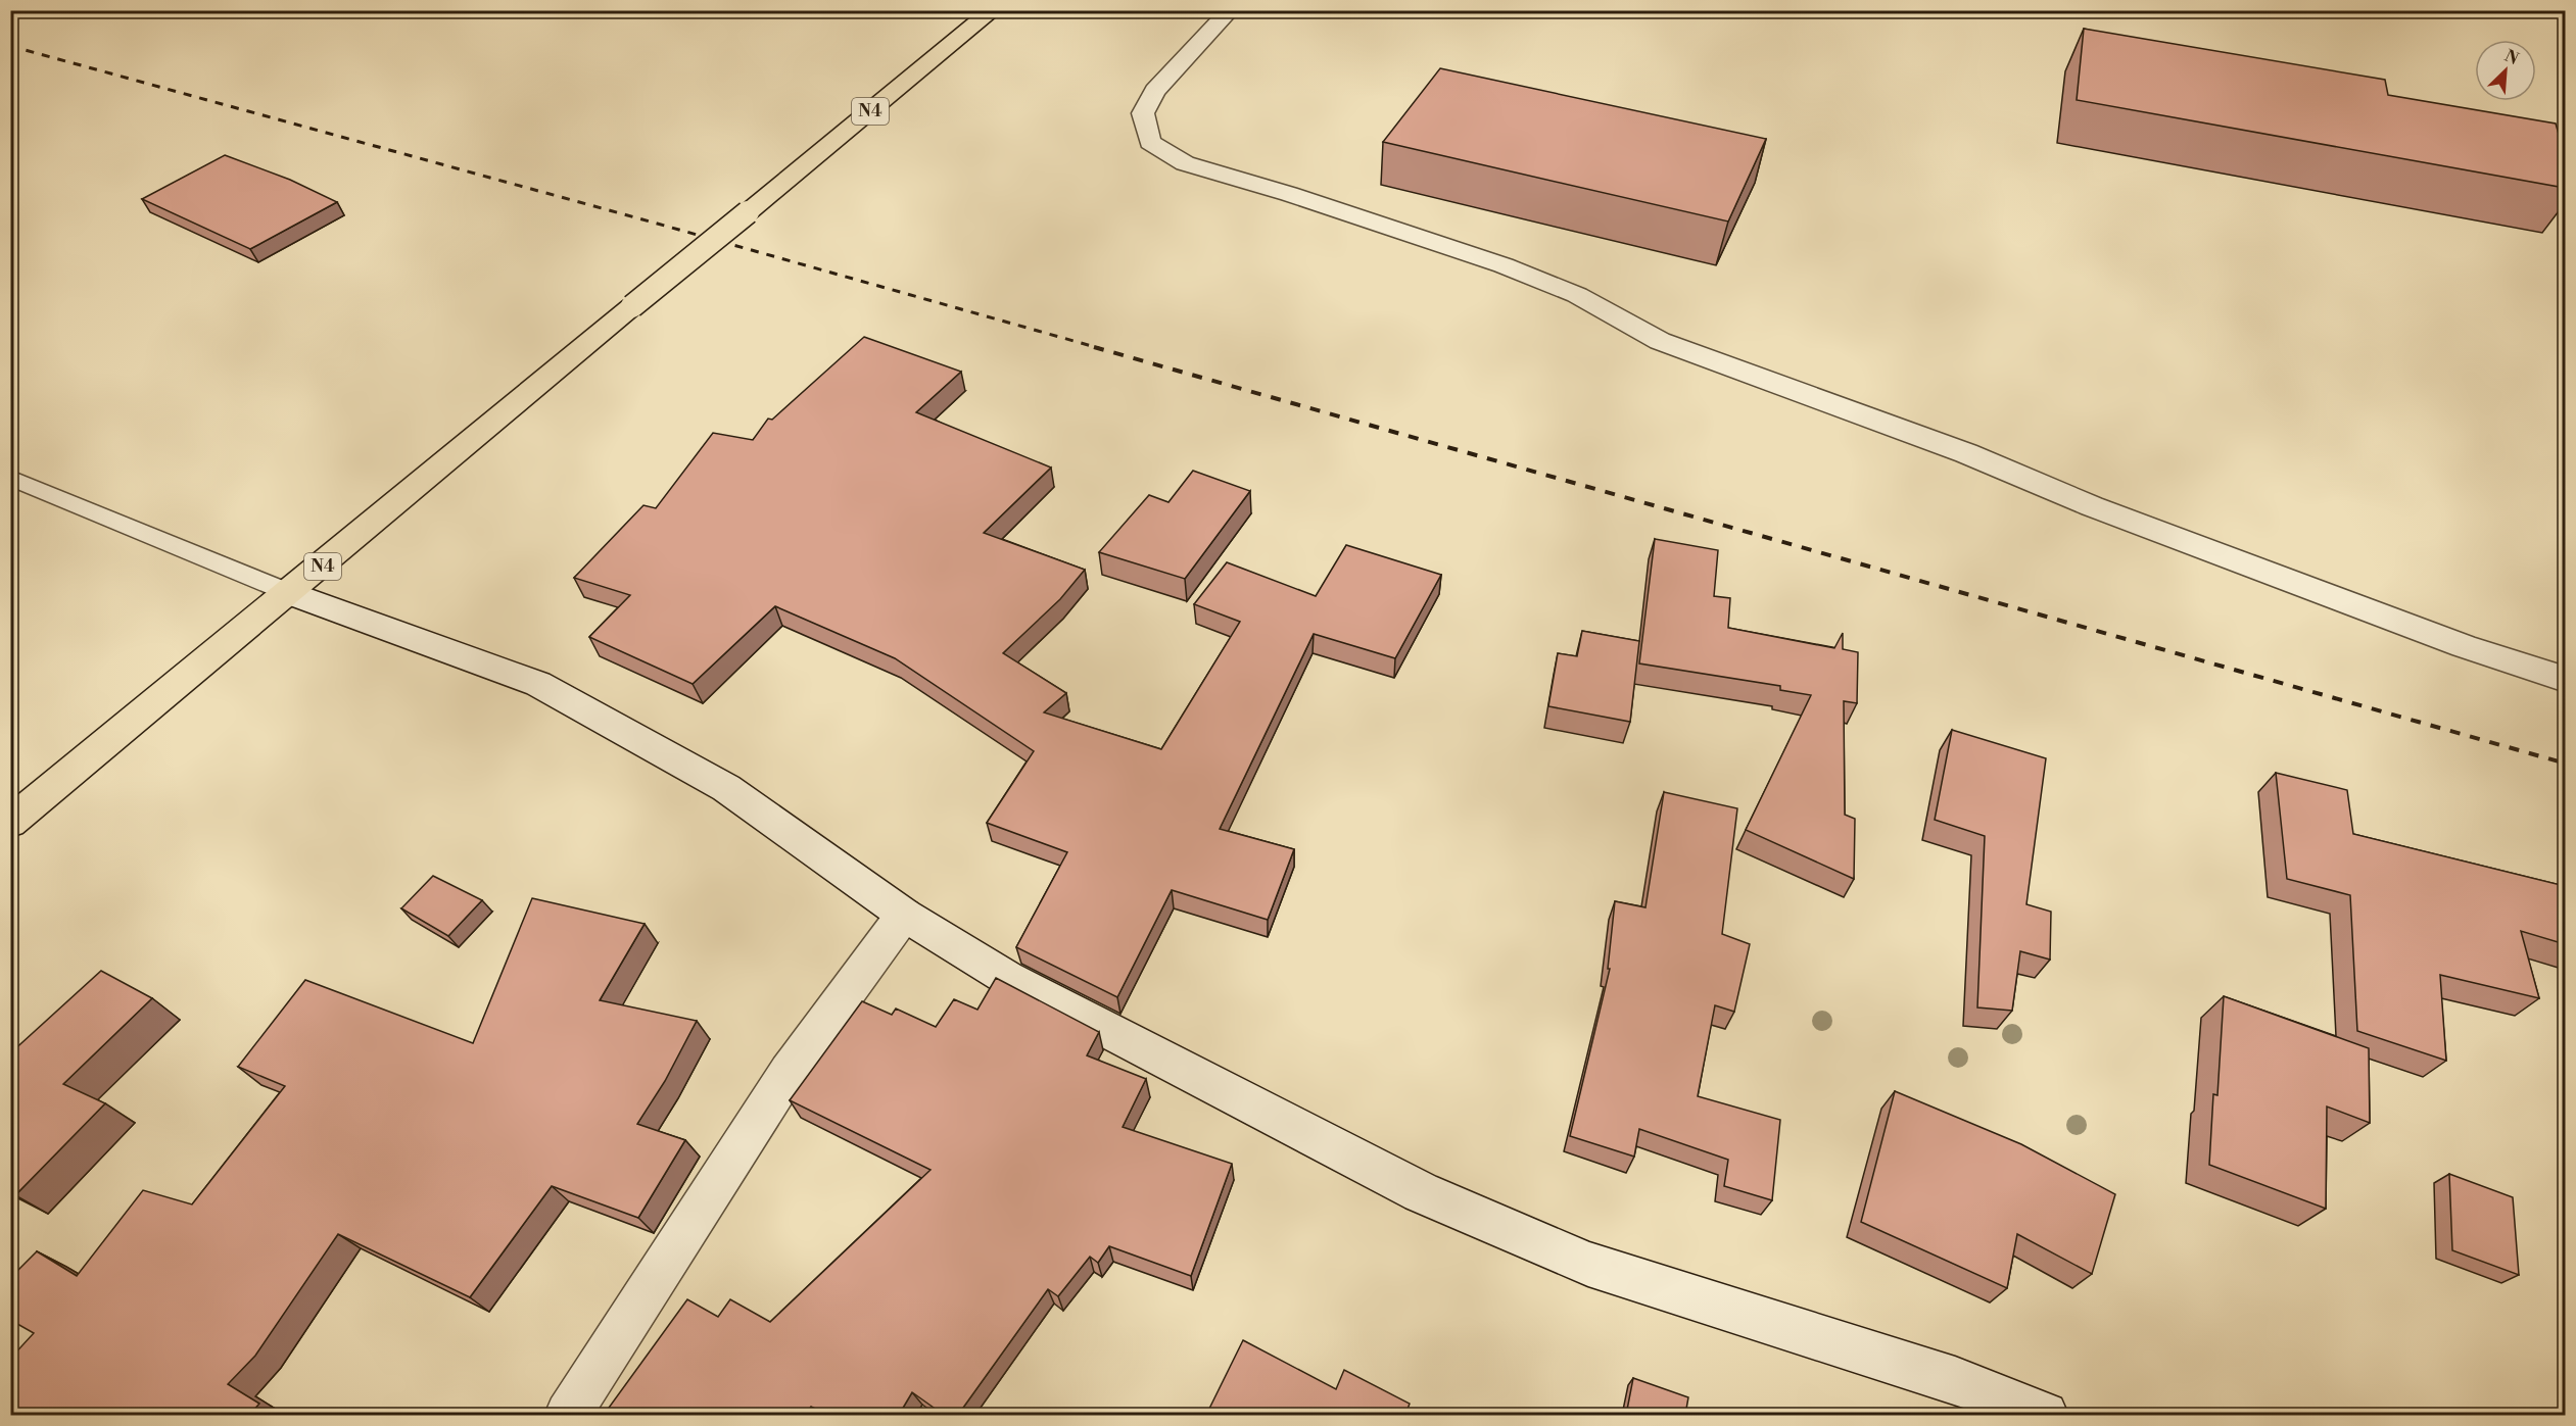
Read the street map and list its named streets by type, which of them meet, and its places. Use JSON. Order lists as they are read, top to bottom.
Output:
{
  "streets": {
    "highway": ["N4"]
  },
  "north": "top right"
}
